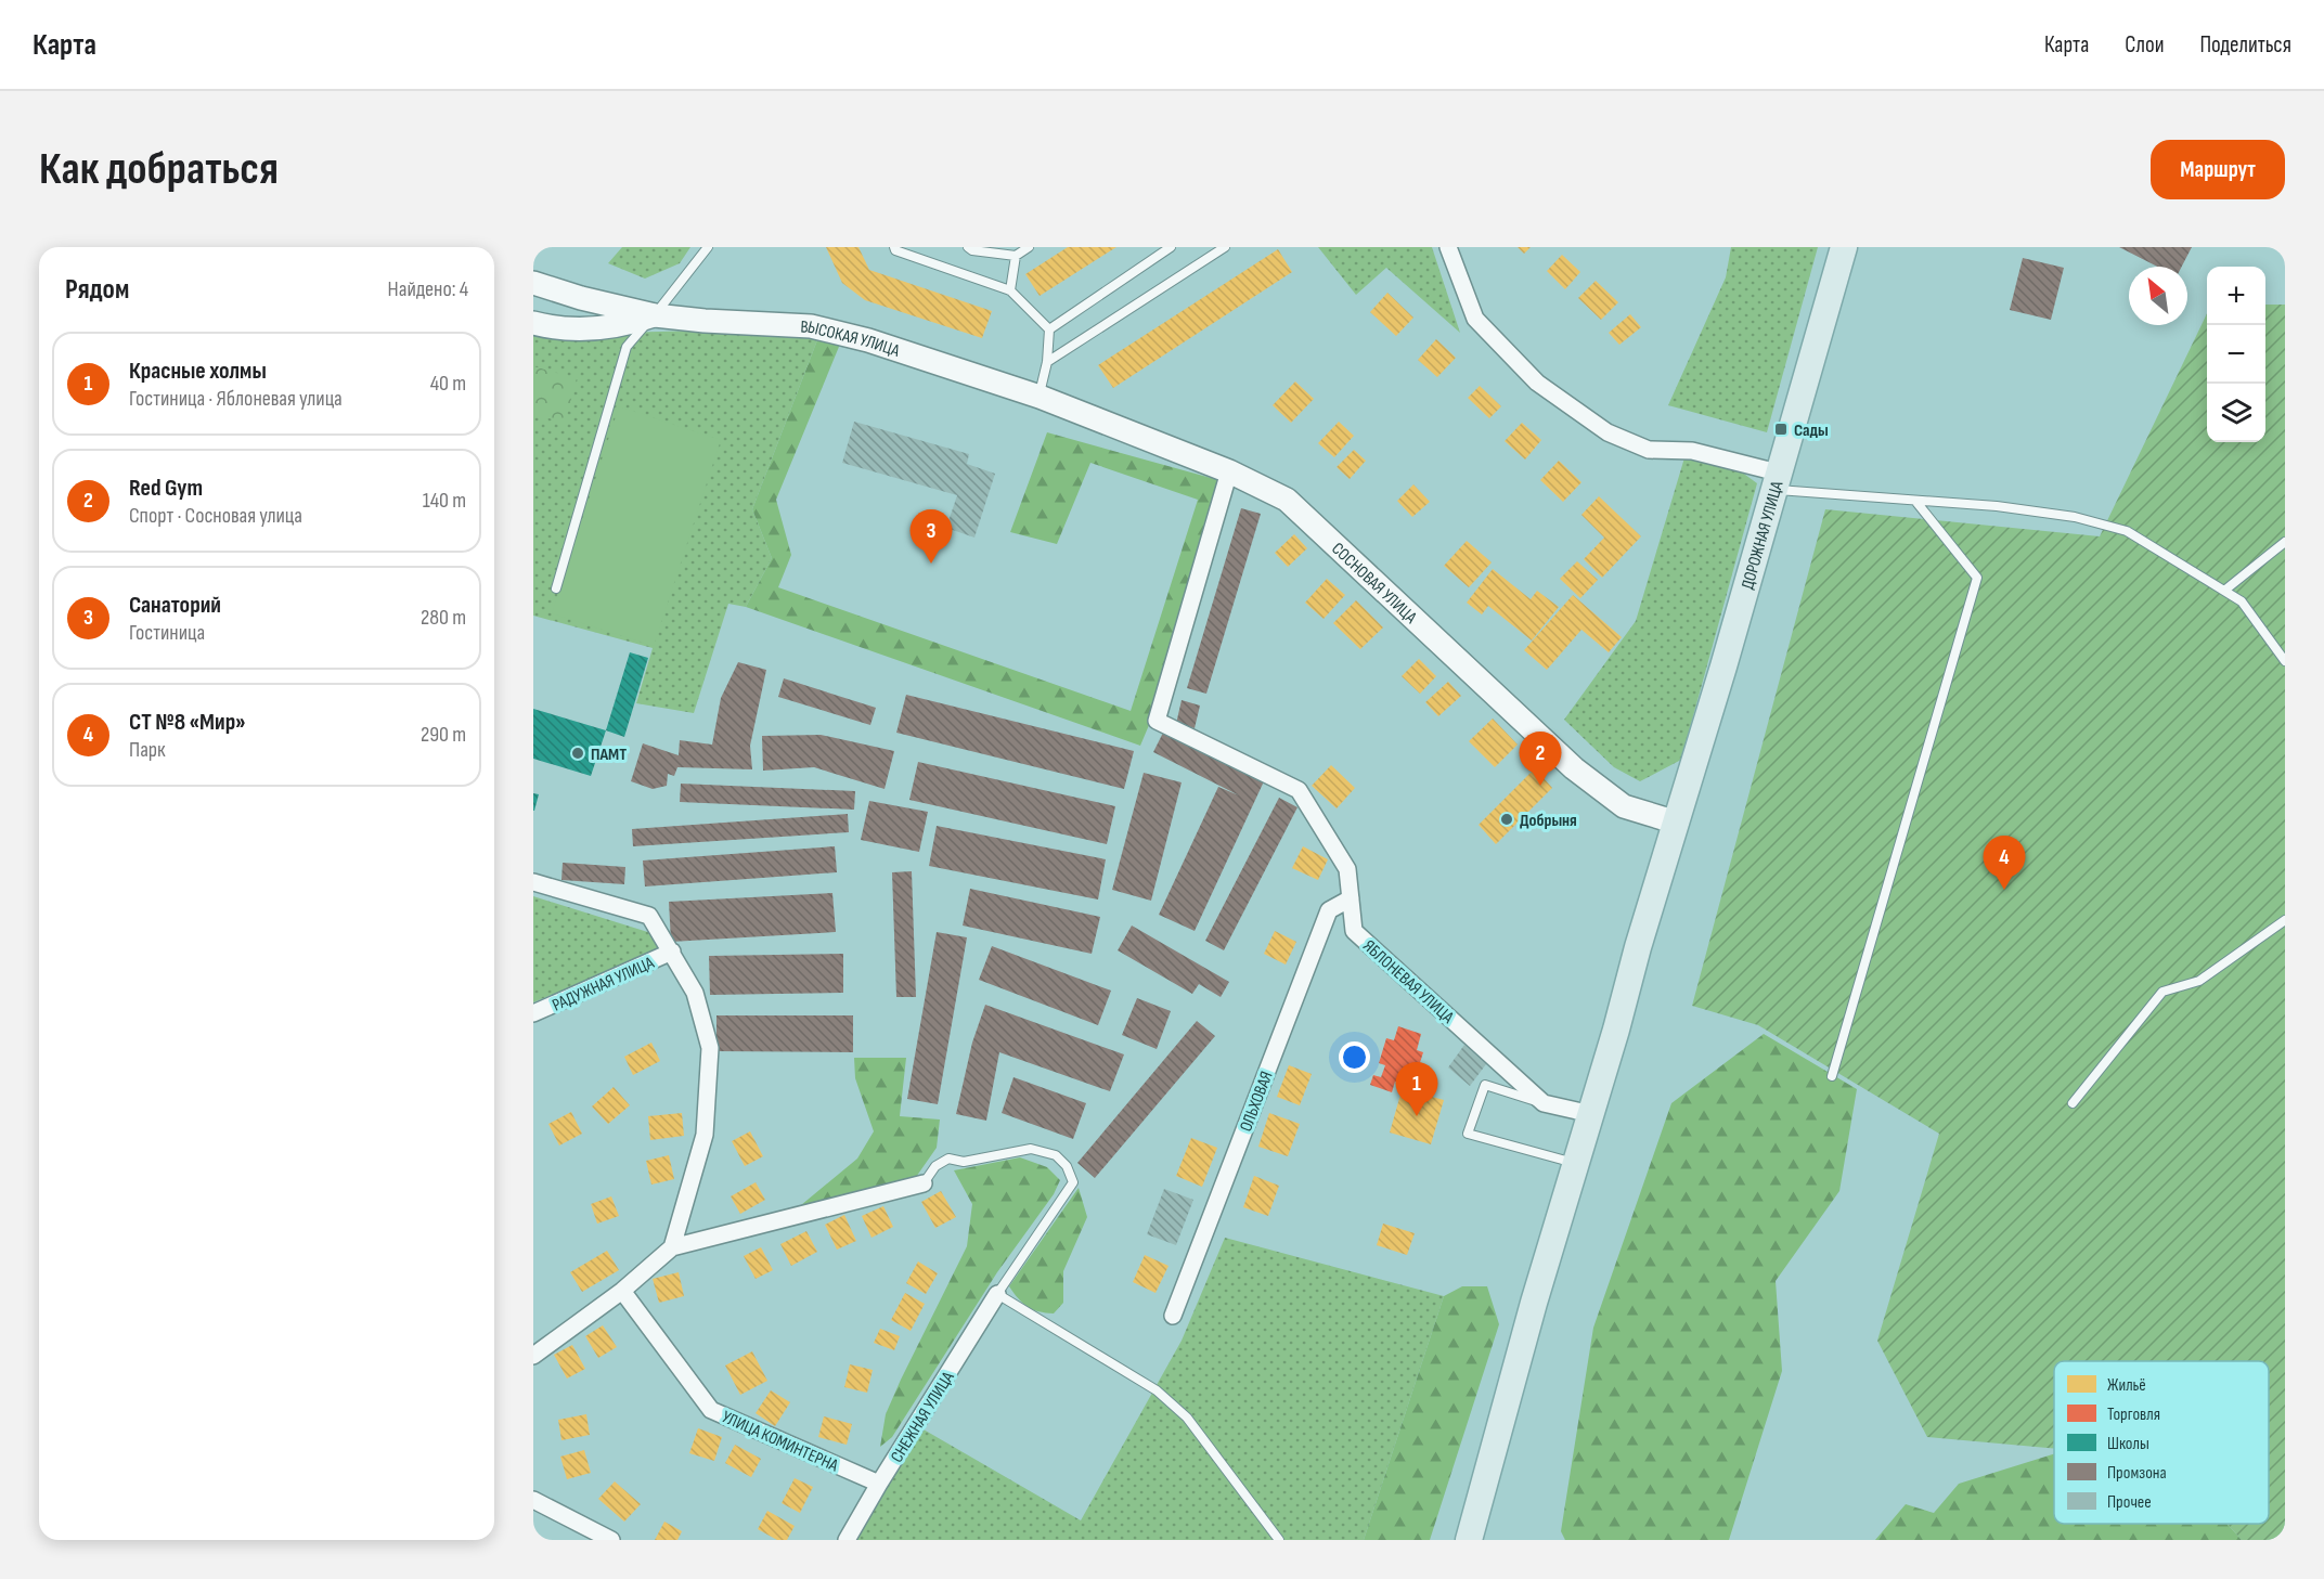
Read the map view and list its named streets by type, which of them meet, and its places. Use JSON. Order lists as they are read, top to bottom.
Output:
{
  "streets": {
    "main road": ["ДОРОЖНАЯ УЛИЦА"],
    "street": [
      "ВЫСОКАЯ УЛИЦА",
      "СОСНОВАЯ УЛИЦА",
      "ЯБЛОНЕВАЯ УЛИЦА",
      "РАДУЖНАЯ УЛИЦА",
      "ОЛЬХОВАЯ",
      "СНЕЖНАЯ УЛИЦА",
      "УЛИЦА КОМИНТЕРНА"
    ]
  },
  "crossings": [
    ["ВЫСОКАЯ УЛИЦА", "СОСНОВАЯ УЛИЦА"],
    ["ДОРОЖНАЯ УЛИЦА", "СОСНОВАЯ УЛИЦА"],
    ["ДОРОЖНАЯ УЛИЦА", "ЯБЛОНЕВАЯ УЛИЦА"],
    ["СОСНОВАЯ УЛИЦА", "ЯБЛОНЕВАЯ УЛИЦА"],
    ["ЯБЛОНЕВАЯ УЛИЦА", "ОЛЬХОВАЯ"],
    ["СНЕЖНАЯ УЛИЦА", "УЛИЦА КОМИНТЕРНА"]
  ],
  "places": {
    "transit": ["Сады"],
    "other": ["ПАМТ", "Добрыня"]
  },
  "legend": [
    "Жильё",
    "Торговля",
    "Школы",
    "Промзона",
    "Прочее"
  ],
  "north": "top left",
  "page": {
    "header": "Карта",
    "nav": ["Карта", "Слои", "Поделиться"],
    "buttons": "Маршрут",
    "title": "Как добраться",
    "heading": ["Рядом", "Найдено: 4"],
    "map_buttons": ["+", "−"],
    "list": [
      {
        "mark": "1",
        "name": "Красные холмы",
        "note": "Гостиница · Яблоневая улица",
        "value": "40 m"
      },
      {
        "mark": "2",
        "name": "Red Gym",
        "note": "Спорт · Сосновая улица",
        "value": "140 m"
      },
      {
        "mark": "3",
        "name": "Санаторий",
        "note": "Гостиница",
        "value": "280 m"
      },
      {
        "mark": "4",
        "name": "СТ №8 «Мир»",
        "note": "Парк",
        "value": "290 m"
      }
    ],
    "pins": [
      "3",
      "2",
      "4",
      "1"
    ]
  }
}
